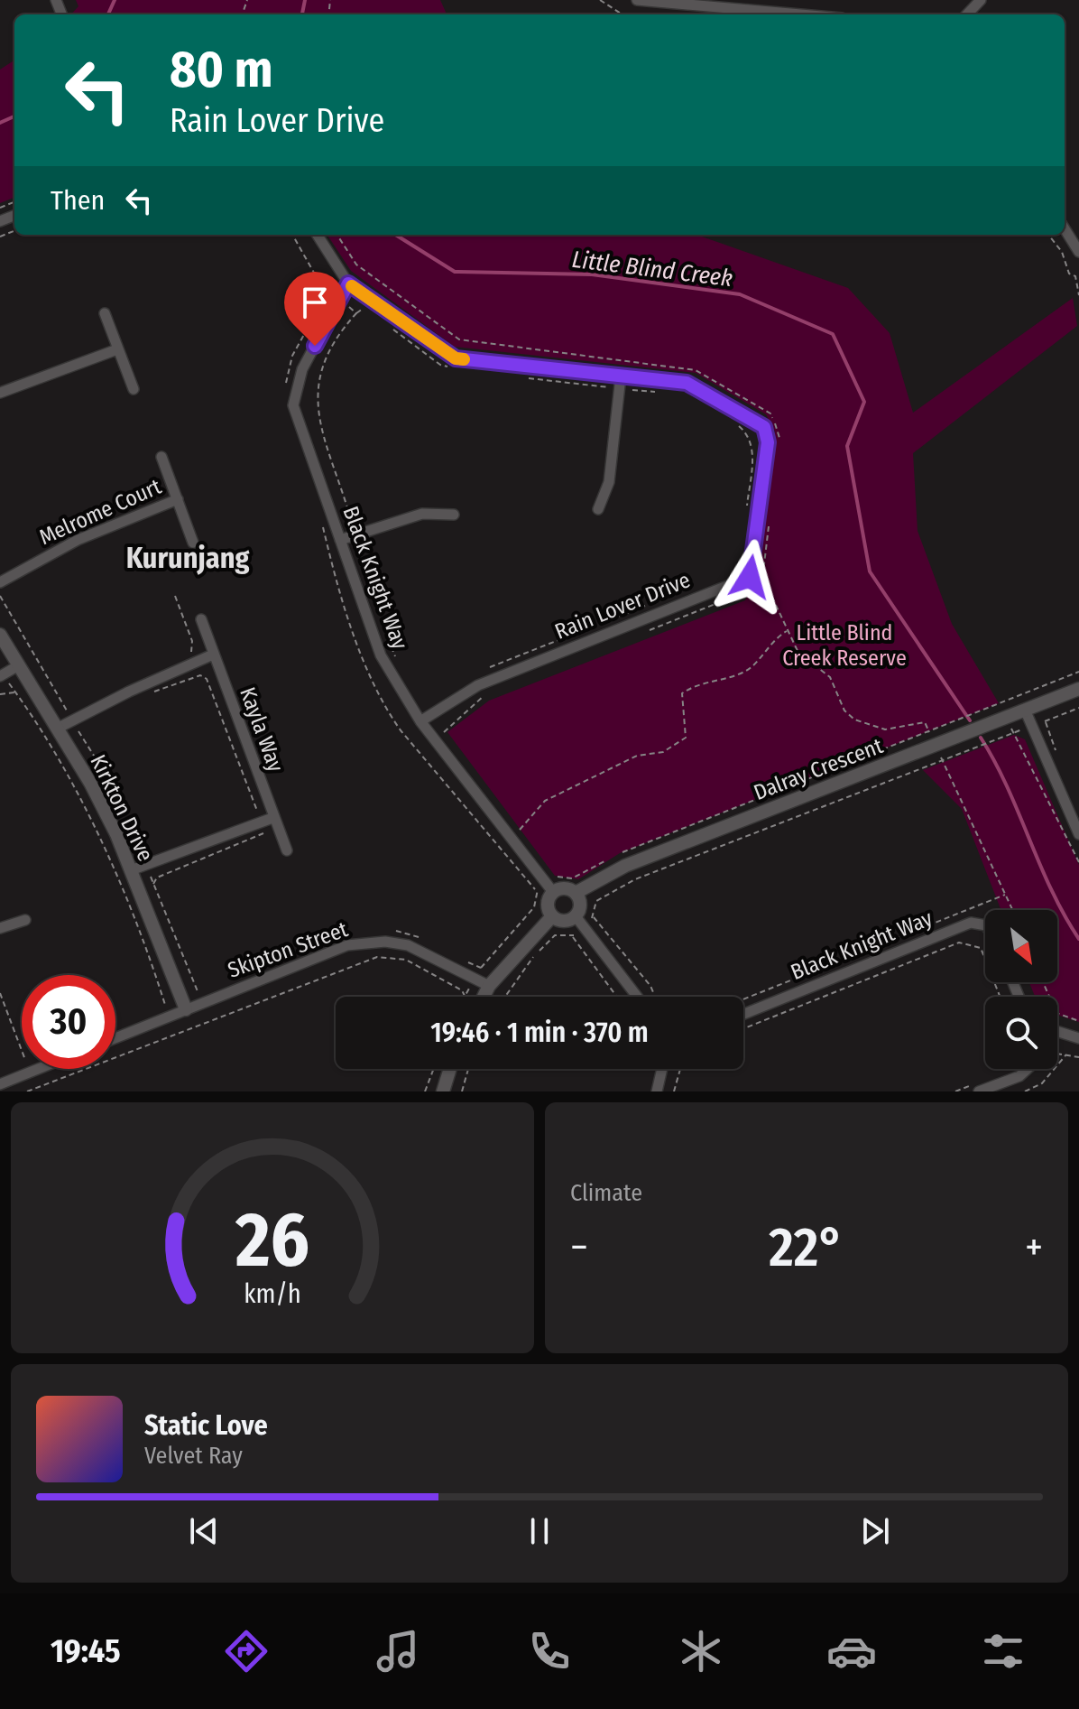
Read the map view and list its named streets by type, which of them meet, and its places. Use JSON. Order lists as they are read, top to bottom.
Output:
{
  "streets": {
    "street": [
      "Melrome Court",
      "Black Knight Way",
      "Rain Lover Drive",
      "Kayla Way",
      "Dalray Crescent",
      "Kirkton Drive",
      "Skipton Street"
    ]
  },
  "crossings": [
    ["Black Knight Way", "Rain Lover Drive"],
    ["Black Knight Way", "Dalray Crescent"],
    ["Kirkton Drive", "Skipton Street"]
  ],
  "districts": ["Kurunjang"],
  "water": ["Little Blind Creek"],
  "parks": ["Little Blind Creek Reserve"],
  "north": "bottom right",
  "page": {
    "turn": ["80 m", "Rain Lover Drive"],
    "then": "Then",
    "limit": "30",
    "trip": "19:46 · 1 min · 370 m",
    "tile": "Climate",
    "heat": ["−", "22°", "+"],
    "song": ["Static Love", "Velvet Ray"],
    "tabs": "19:45",
    "gauge": ["26", "km/h"]
  }
}
